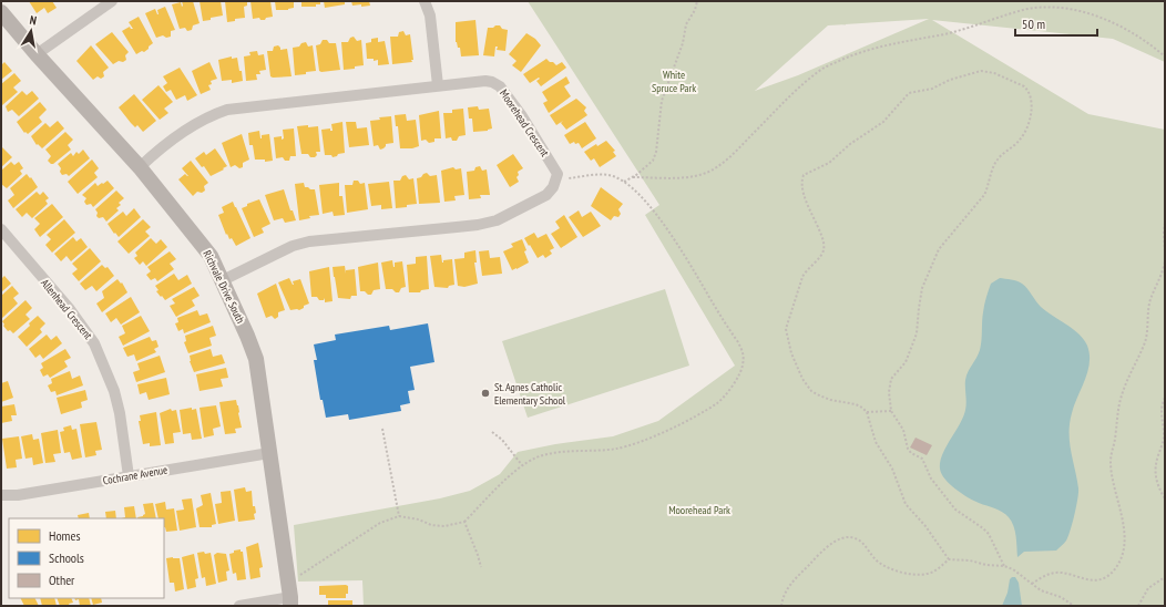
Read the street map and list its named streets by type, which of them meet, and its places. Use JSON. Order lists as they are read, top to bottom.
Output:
{
  "streets": {
    "street": [
      "Moorehead Crescent",
      "Richvale Drive South",
      "Allenhead Crescent",
      "Cochrane Avenue"
    ]
  },
  "crossings": [
    ["Moorehead Crescent", "Richvale Drive South"],
    ["Richvale Drive South", "Cochrane Avenue"],
    ["Allenhead Crescent", "Cochrane Avenue"]
  ],
  "parks": ["White Spruce Park", "Moorehead Park"],
  "places": ["St. Agnes Catholic Elementary School"],
  "legend": ["Homes", "Schools", "Other"],
  "scale_bar": "50 m",
  "north": "top"
}
